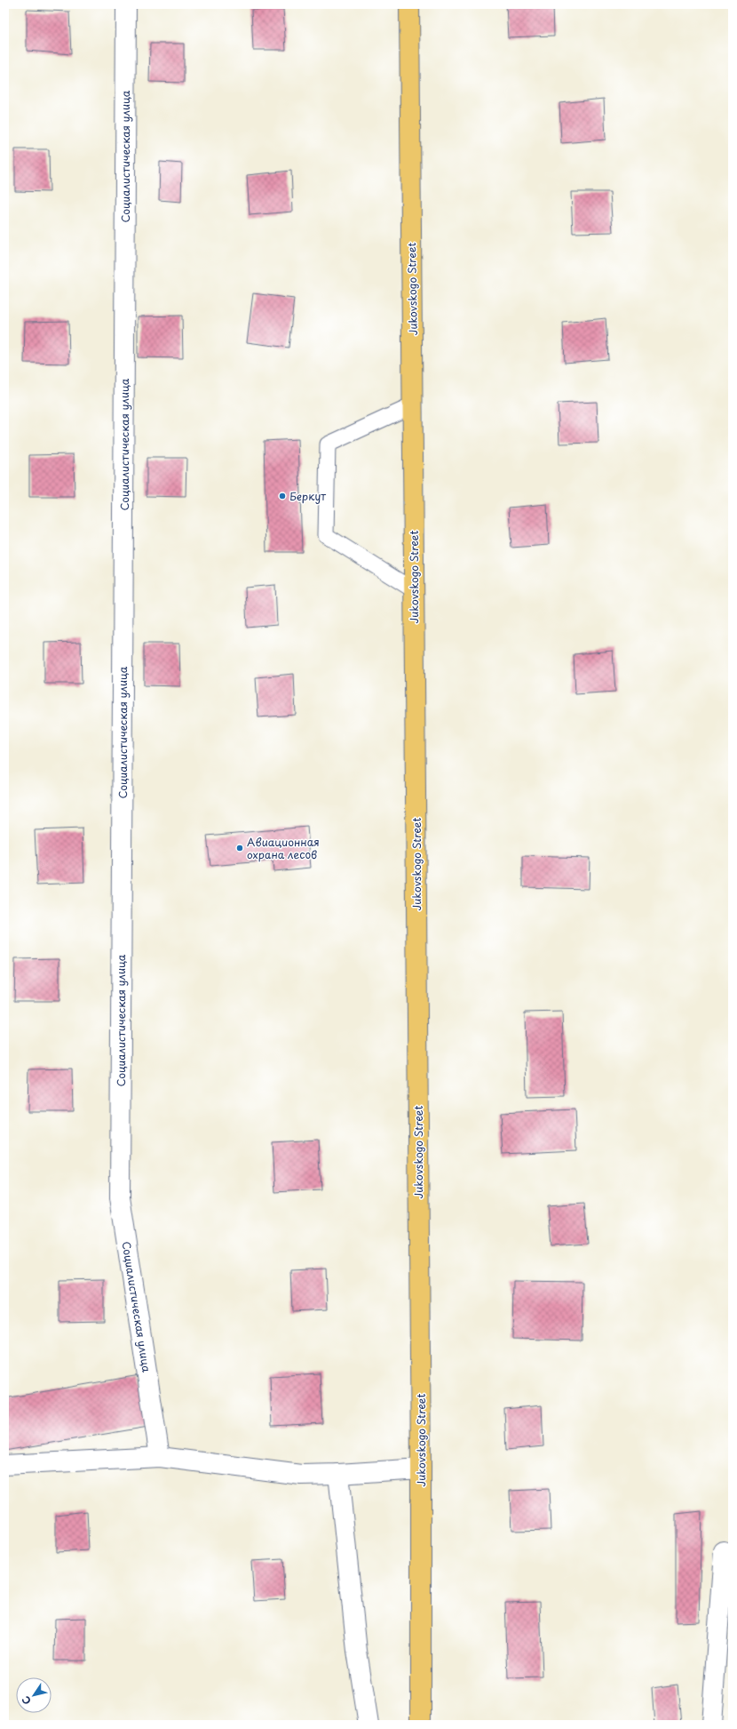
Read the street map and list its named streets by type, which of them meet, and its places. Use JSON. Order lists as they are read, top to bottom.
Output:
{
  "streets": {
    "main road": ["Jukovskogo Street"],
    "street": ["Социалистическая улица"]
  },
  "places": ["Беркут", "Авиационная охрана лесов"],
  "north": "bottom left"
}
